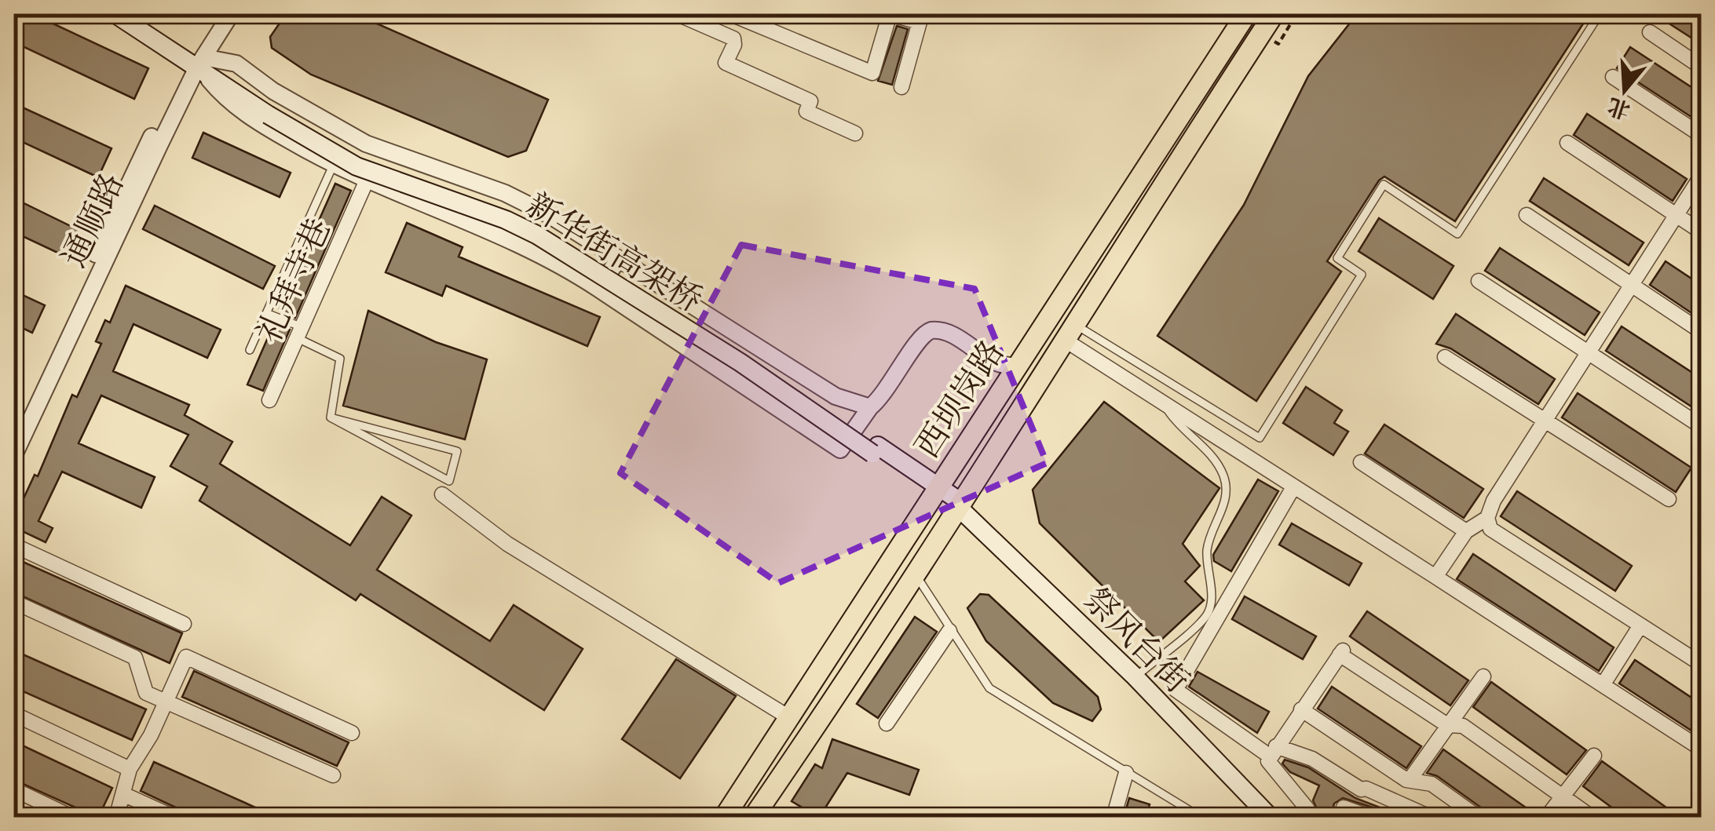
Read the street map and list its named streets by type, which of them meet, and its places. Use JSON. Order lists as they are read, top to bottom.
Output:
{
  "streets": {
    "main road": ["新华街高架桥", "西坝岗路", "祭风台街"],
    "street": ["通顺路", "礼拜寺巷"]
  },
  "crossings": [
    ["通顺路", "新华街高架桥"],
    ["新华街高架桥", "西坝岗路"],
    ["新华街高架桥", "祭风台街"],
    ["西坝岗路", "祭风台街"]
  ],
  "north": "bottom"
}
